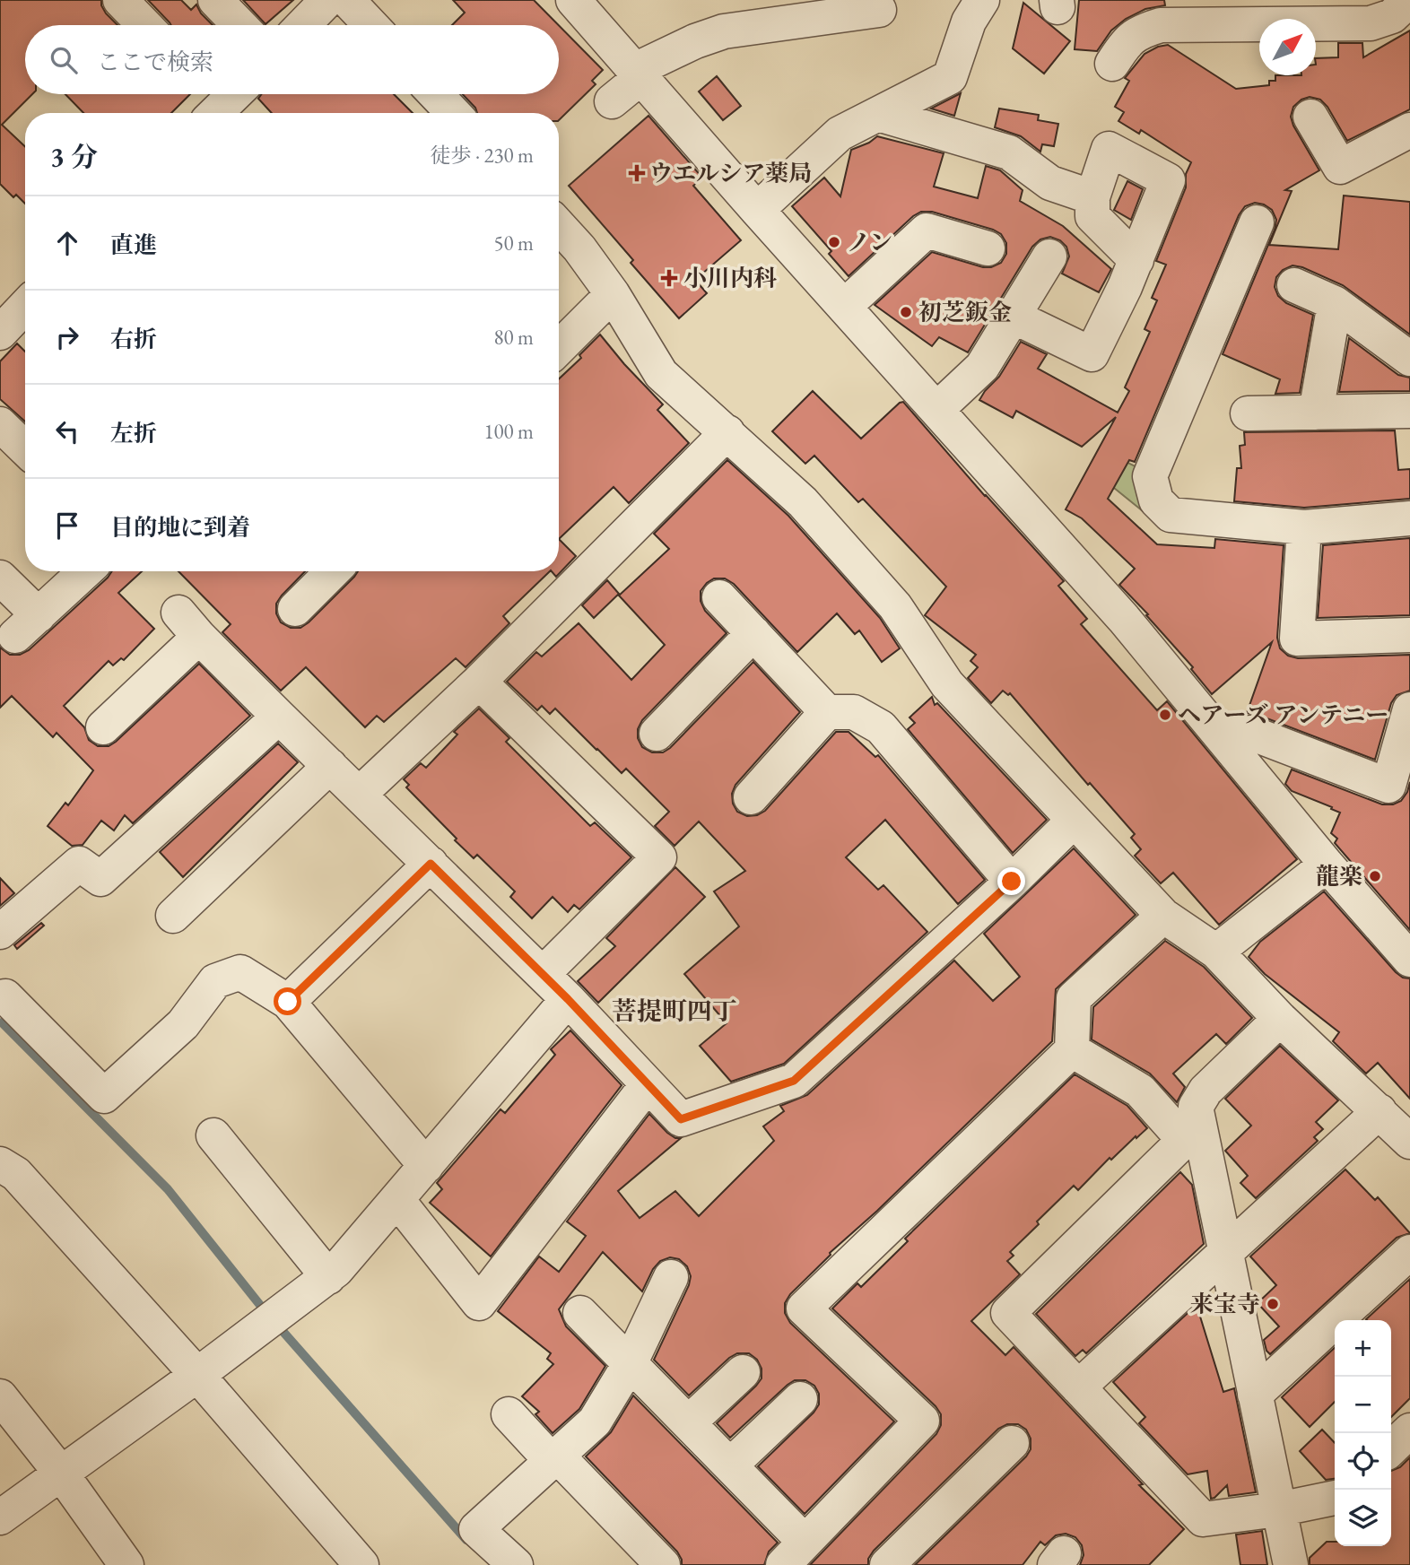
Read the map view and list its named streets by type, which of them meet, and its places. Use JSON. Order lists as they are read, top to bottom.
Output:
{
  "districts": ["菩提町四丁"],
  "places": {
    "health": ["ウエルシア薬局", "小川内科"],
    "other": [
      "ノン",
      "初芝鈑金",
      "ヘアーズ アンテニー",
      "龍楽",
      "来宝寺"
    ]
  },
  "north": "top right",
  "page": {
    "search": "ここで検索",
    "heading": ["3 分", "徒歩 · 230 m"],
    "list": [
      ["直進", "50 m"],
      ["右折", "80 m"],
      ["左折", "100 m"],
      "目的地に到着"
    ],
    "map_buttons": ["+", "−"]
  }
}
